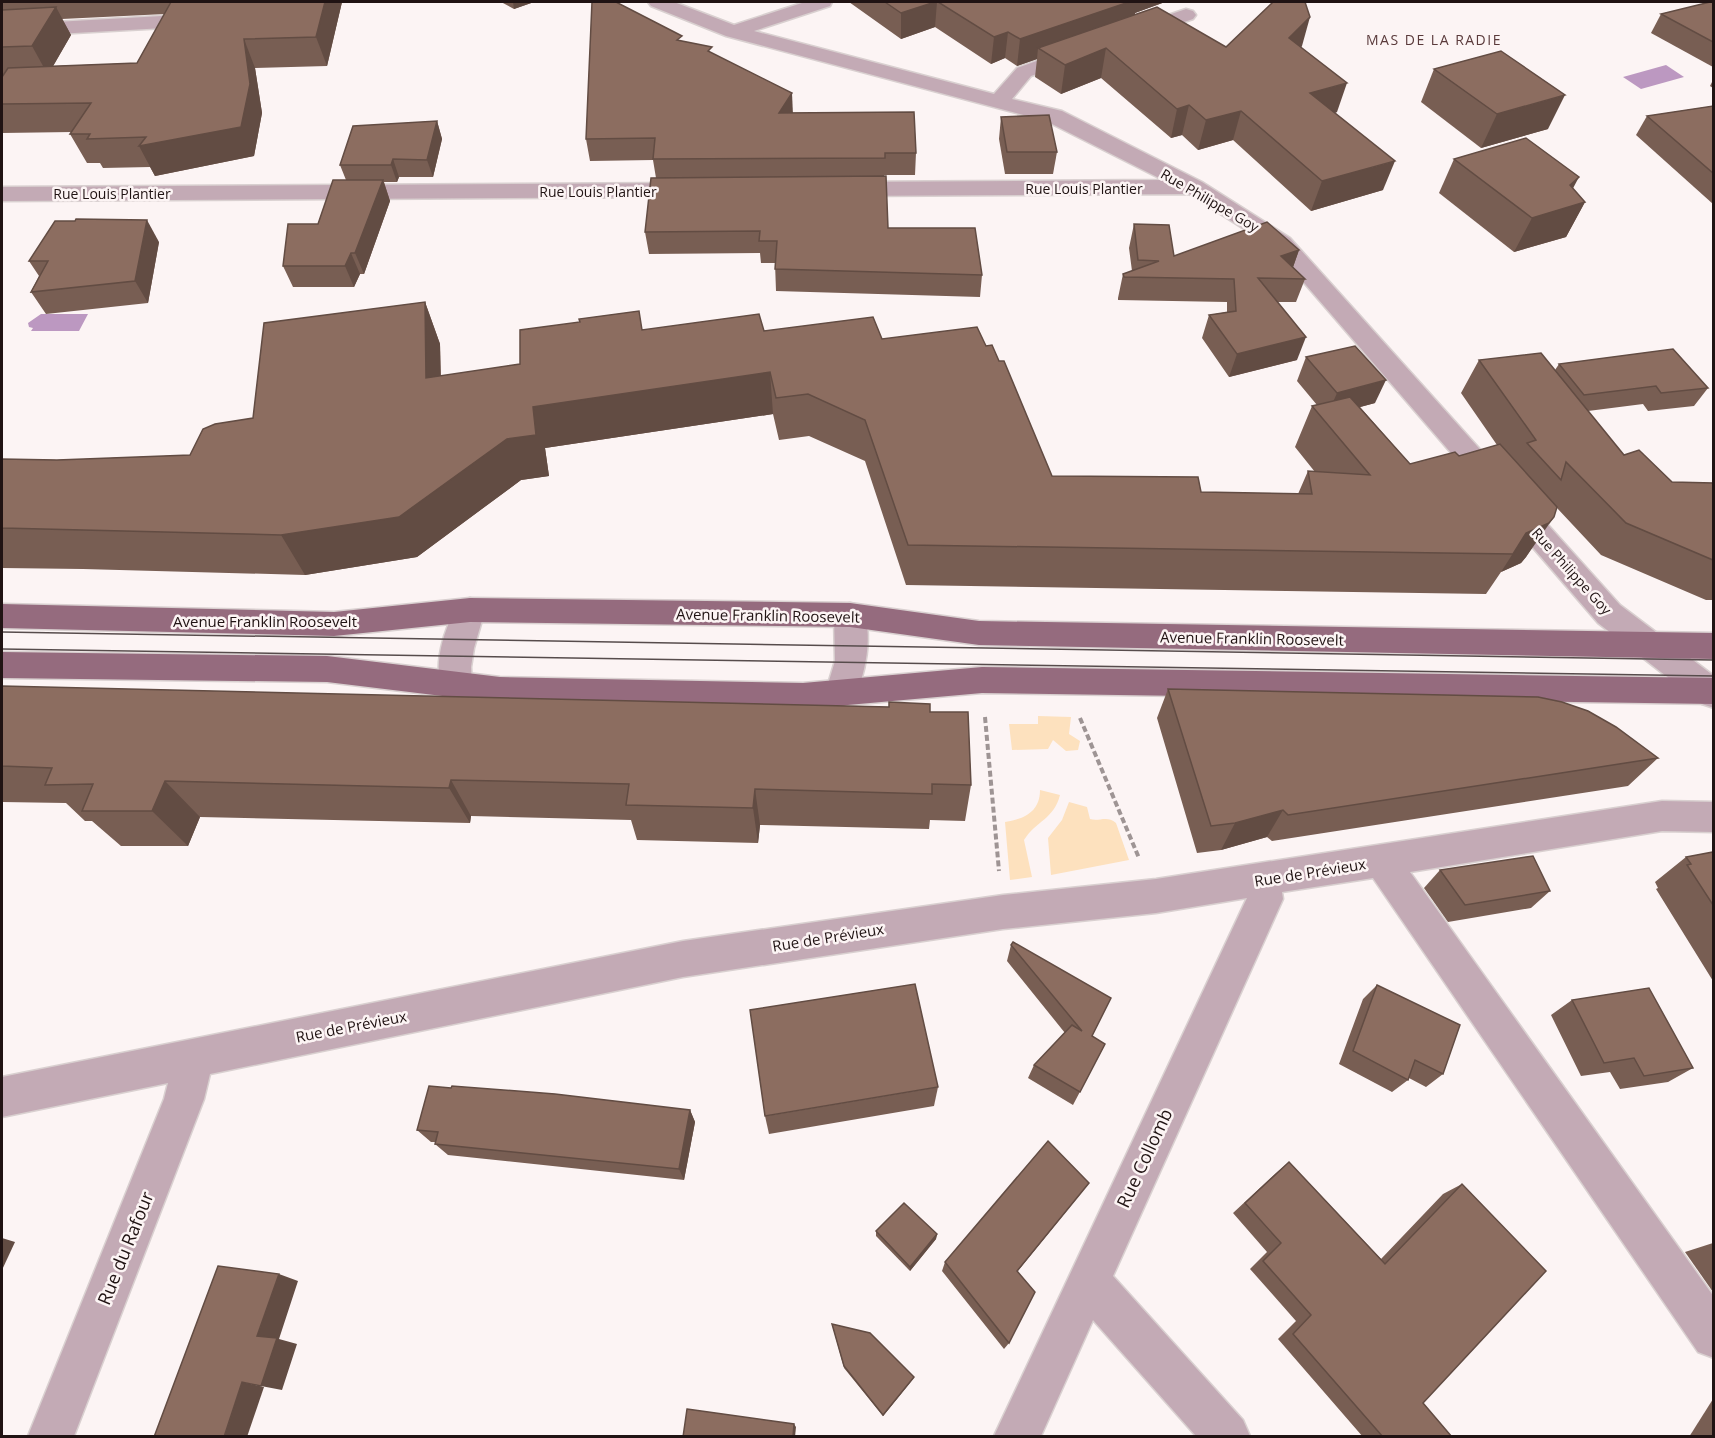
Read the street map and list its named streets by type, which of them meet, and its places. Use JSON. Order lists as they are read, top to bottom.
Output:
{
  "streets": {
    "main road": ["Avenue Franklin Roosevelt"],
    "street": [
      "Rue Louis Plantier",
      "Rue Philippe Goy",
      "Rue de Prévieux",
      "Rue Collomb",
      "Rue du Rafour"
    ]
  },
  "crossings": [
    ["Rue Louis Plantier", "Rue Philippe Goy"],
    ["Rue Philippe Goy", "Avenue Franklin Roosevelt"],
    ["Rue de Prévieux", "Rue Collomb"],
    ["Rue de Prévieux", "Rue du Rafour"]
  ],
  "districts": ["MAS DE LA RADIE"]
}
